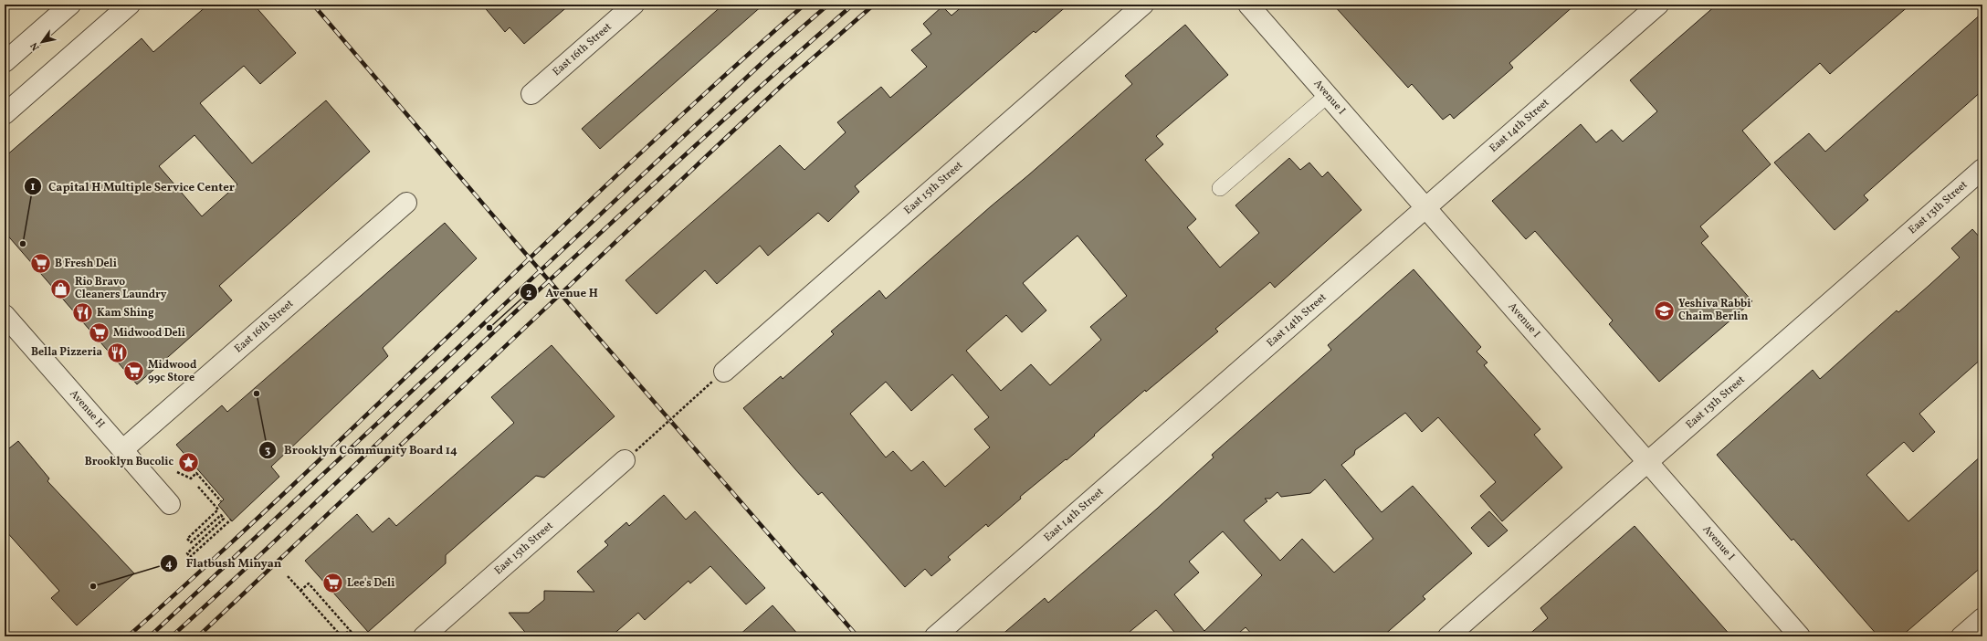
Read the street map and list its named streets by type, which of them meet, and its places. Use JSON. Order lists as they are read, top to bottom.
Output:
{
  "streets": {
    "street": [
      "East 16th Street",
      "Avenue I",
      "East 14th Street",
      "East 15th Street",
      "East 13th Street",
      "Avenue H"
    ]
  },
  "crossings": [
    ["East 16th Street", "Avenue H"],
    ["Avenue I", "East 14th Street"],
    ["Avenue I", "East 13th Street"]
  ],
  "places": {
    "other": [
      "Capital H Multiple Service Center",
      "Avenue H",
      "Brooklyn Community Board 14",
      "Flatbush Minyan"
    ],
    "supermarket": [
      "B Fresh Deli",
      "Midwood Deli",
      "Midwood 99c Store",
      "Lee's Deli"
    ],
    "shop": ["Rio Bravo Cleaners Laundry"],
    "school or university": ["Yeshiva Rabbi Chaim Berlin"],
    "restaurant": ["Kam Shing", "Bella Pizzeria"],
    "place": ["Brooklyn Bucolic"]
  },
  "north": "bottom left"
}
